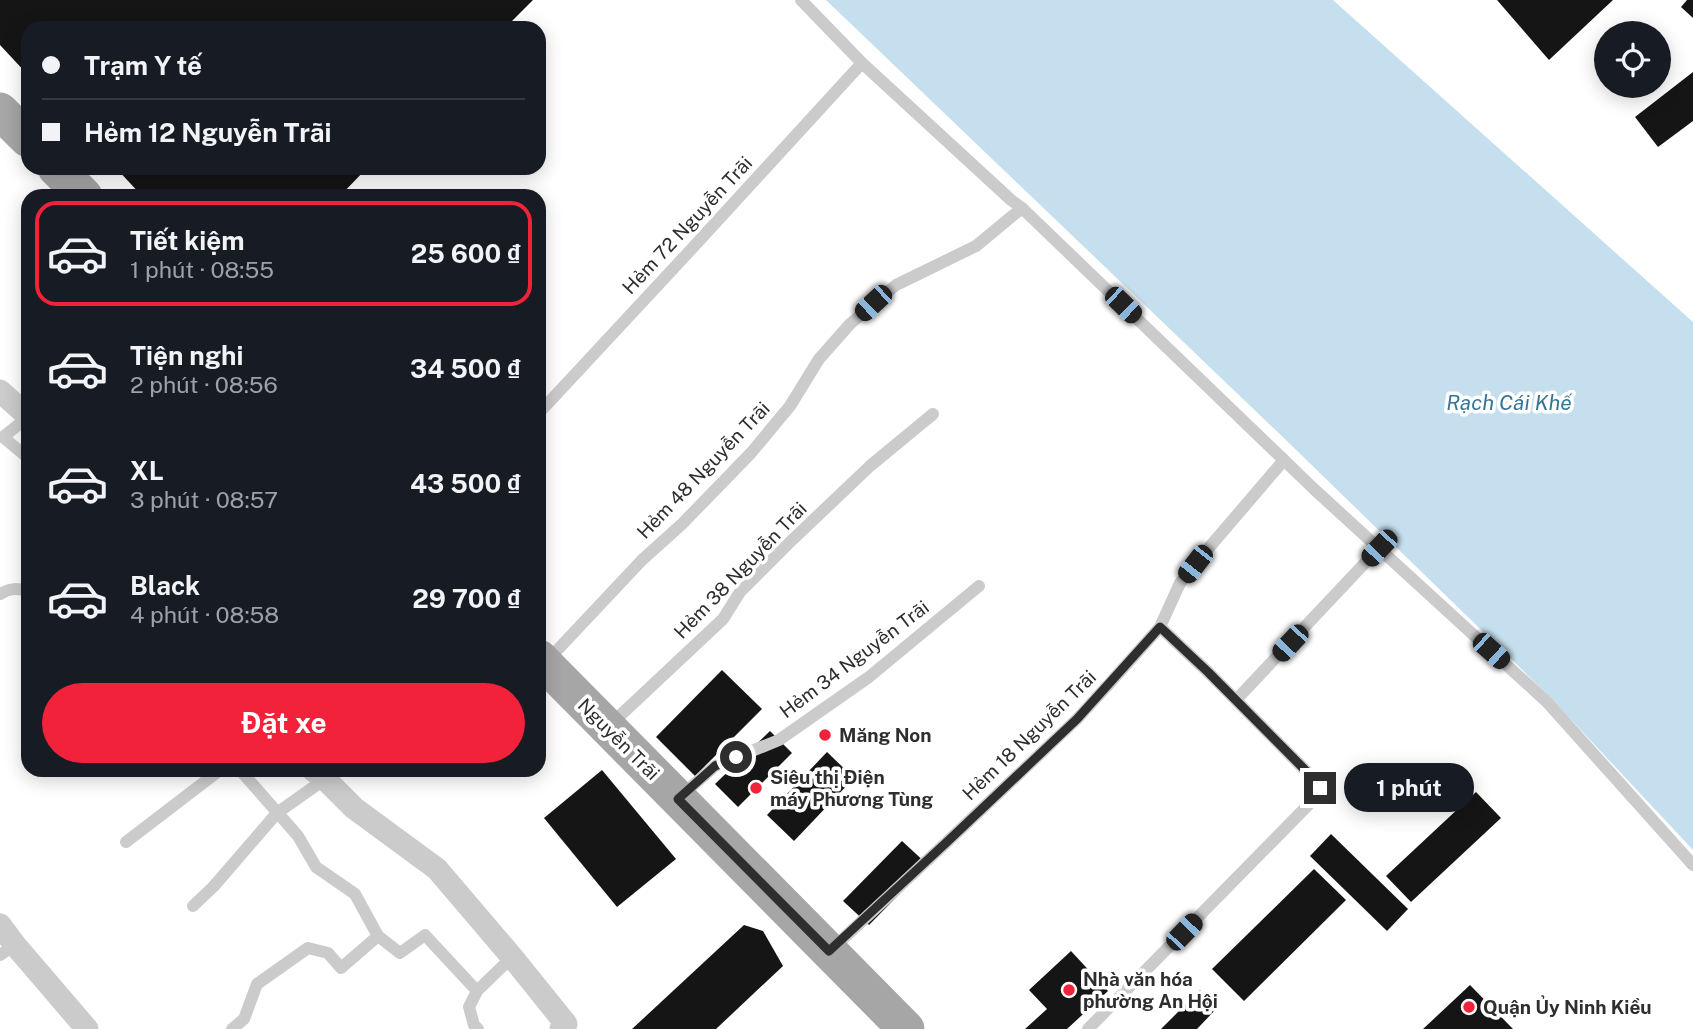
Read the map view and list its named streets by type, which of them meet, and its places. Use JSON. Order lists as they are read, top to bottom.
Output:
{
  "streets": {
    "main road": ["Nguyễn Trãi"],
    "lane": [
      "Hẻm 72 Nguyễn Trãi",
      "Hẻm 48 Nguyễn Trãi",
      "Hẻm 38 Nguyễn Trãi",
      "Hẻm 34 Nguyễn Trãi",
      "Hẻm 18 Nguyễn Trãi"
    ]
  },
  "crossings": [
    ["Hẻm 38 Nguyễn Trãi", "Nguyễn Trãi"],
    ["Hẻm 34 Nguyễn Trãi", "Nguyễn Trãi"],
    ["Hẻm 18 Nguyễn Trãi", "Nguyễn Trãi"]
  ],
  "water": ["Rạch Cái Khế"],
  "places": [
    "Măng Non",
    "Siêu thị Điện máy Phương Tùng",
    "Nhà văn hóa phường An Hội",
    "Quận Ủy Ninh Kiều"
  ],
  "page": {
    "banner": ["Trạm Y tế", "Hẻm 12 Nguyễn Trãi"],
    "list": [
      {
        "name": "Tiết kiệm",
        "note": "1 phút · 08:55",
        "value": "25 600 ₫"
      },
      {
        "name": "Tiện nghi",
        "note": "2 phút · 08:56",
        "value": "34 500 ₫"
      },
      {
        "name": "XL",
        "note": "3 phút · 08:57",
        "value": "43 500 ₫"
      },
      {
        "name": "Black",
        "note": "4 phút · 08:58",
        "value": "29 700 ₫"
      }
    ],
    "buttons": "Đặt xe",
    "bubble": "1 phút"
  }
}
